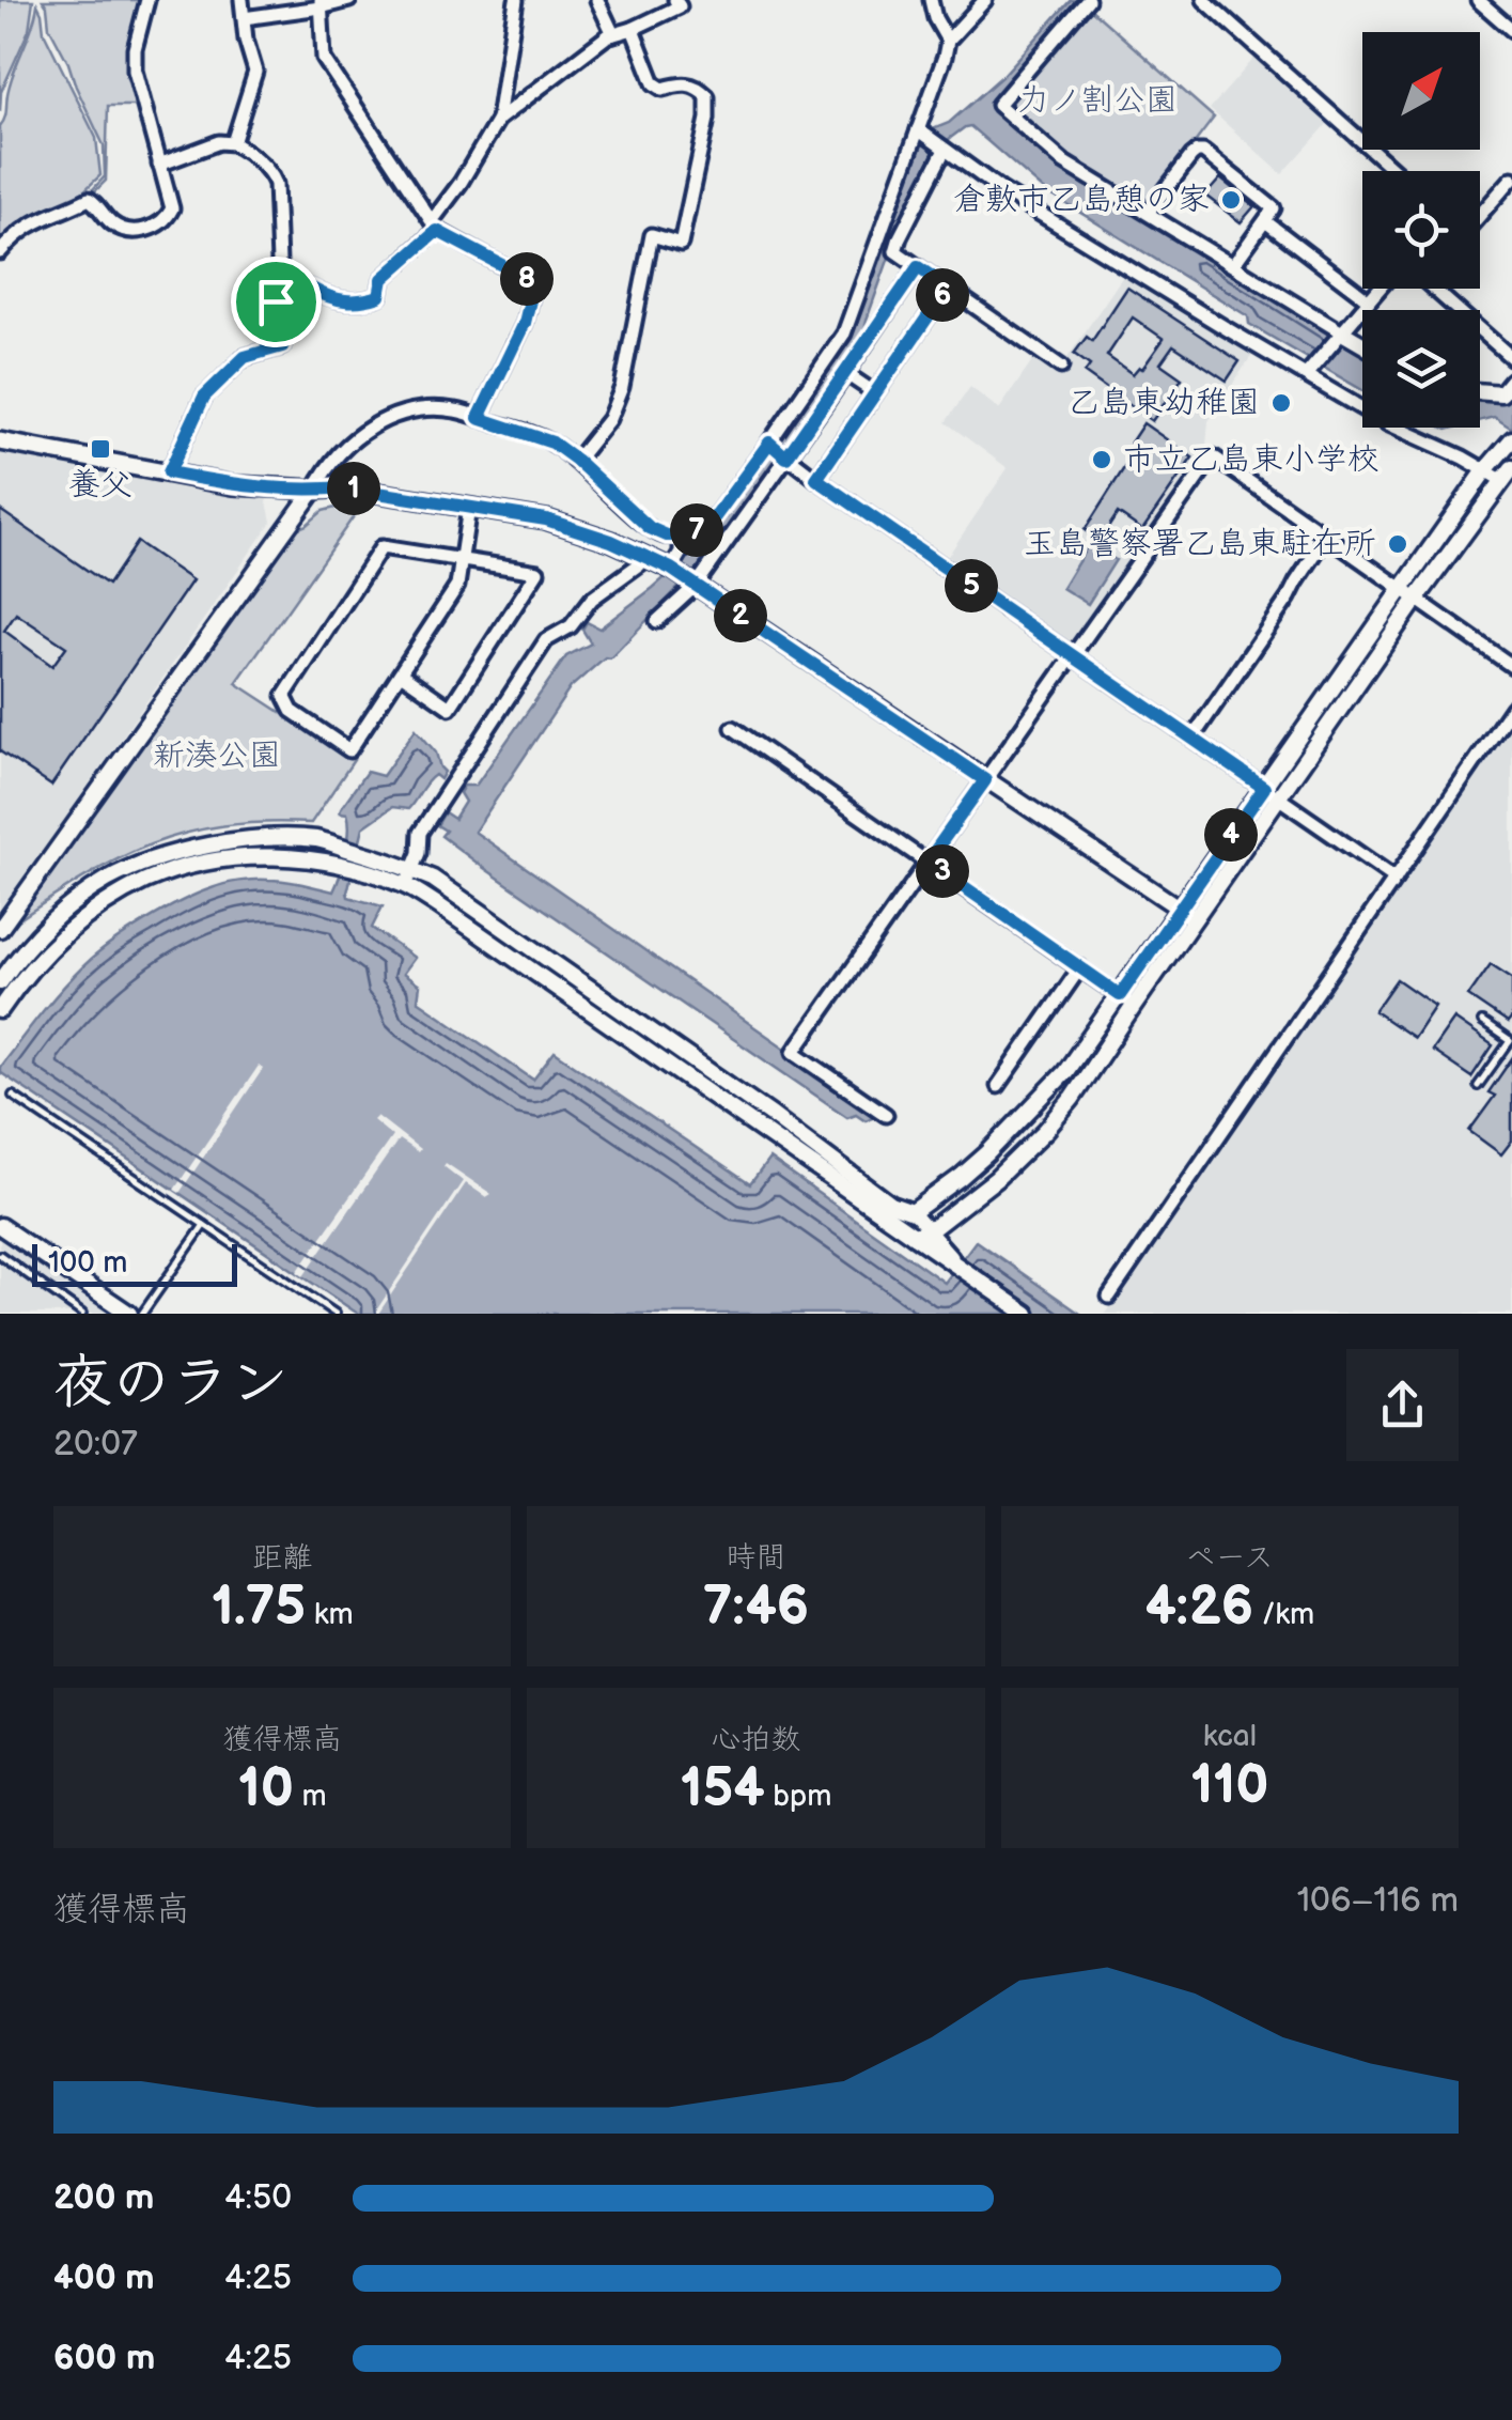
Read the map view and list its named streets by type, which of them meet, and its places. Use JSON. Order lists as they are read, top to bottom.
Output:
{
  "parks": ["力ノ割公園", "新湊公園"],
  "places": {
    "other": [
      "倉敷市乙島憩の家",
      "乙島東幼稚園",
      "市立乙島東小学校",
      "玉島警察署乙島東駐在所"
    ],
    "transit": ["養父"]
  },
  "scale_bar": "100 m",
  "north": "top right",
  "page": {
    "pins": [
      "8",
      "6",
      "1",
      "7",
      "5",
      "2",
      "4",
      "3"
    ],
    "scale": "100 m",
    "heading": ["夜のラン", "20:07"],
    "stats": [
      ["距離", "1.75 km"],
      ["時間", "7:46"],
      ["ペース", "4:26 /km"],
      ["獲得標高", "10 m"],
      ["心拍数", "154 bpm"],
      ["kcal", "110"]
    ],
    "chart": ["獲得標高", "106–116 m"],
    "list": [
      {
        "name": "200 m",
        "note": "4:50"
      },
      {
        "name": "400 m",
        "note": "4:25"
      },
      {
        "name": "600 m",
        "note": "4:25"
      }
    ]
  }
}
